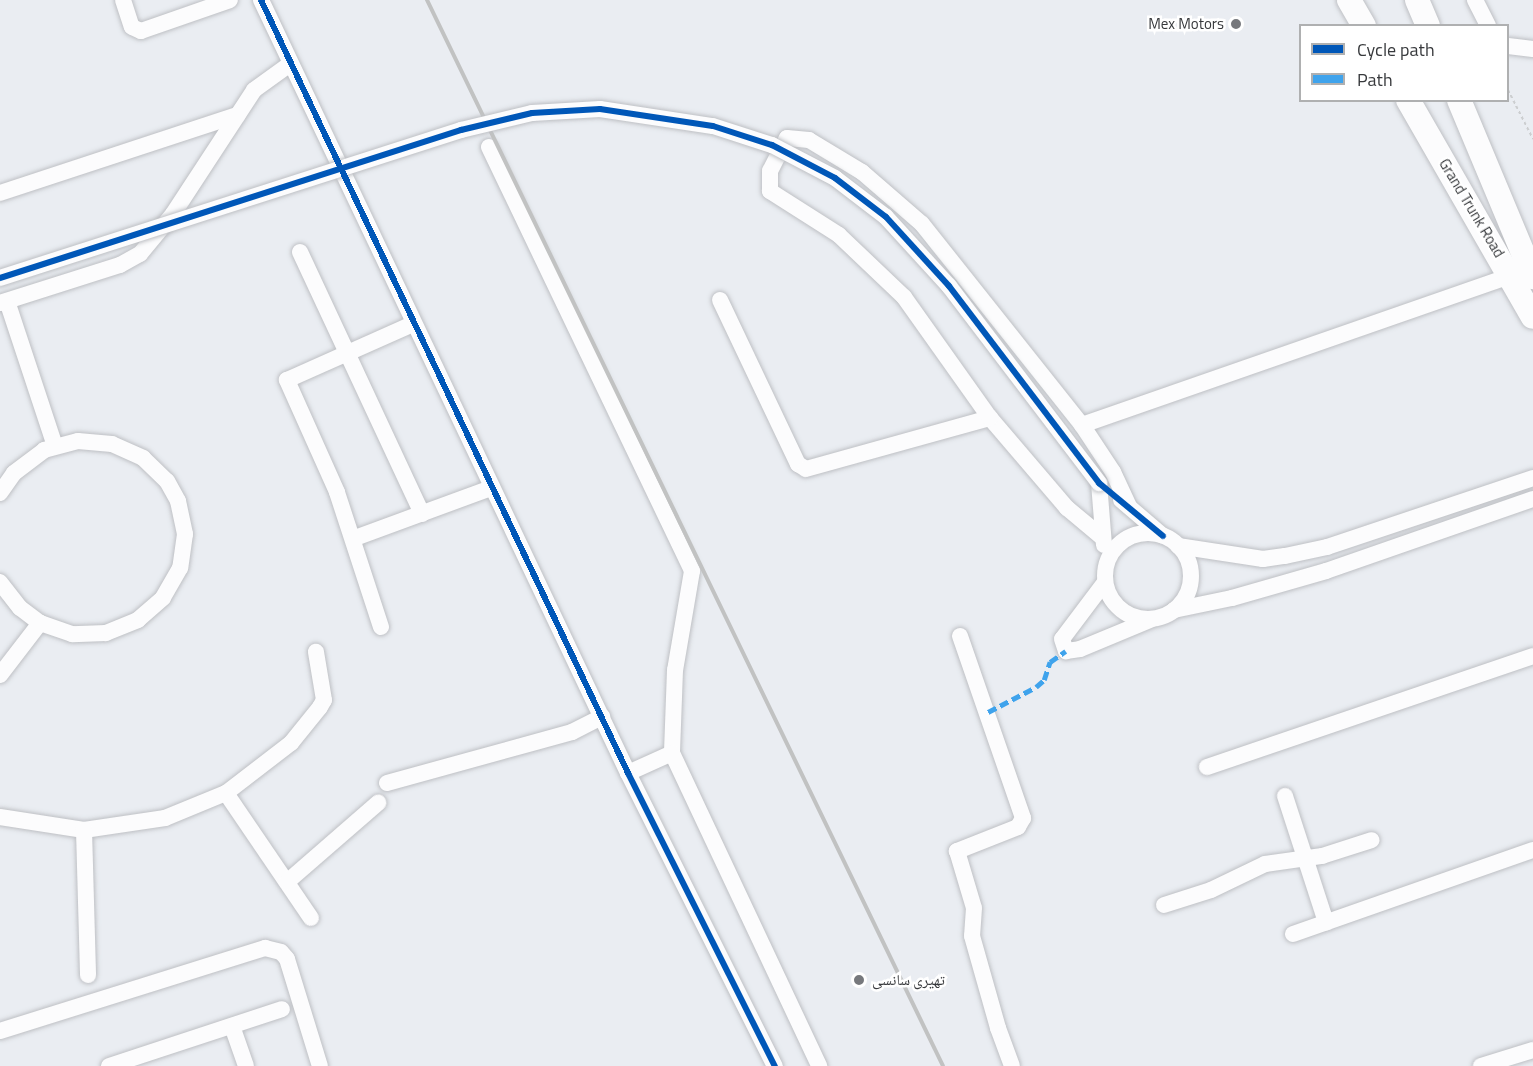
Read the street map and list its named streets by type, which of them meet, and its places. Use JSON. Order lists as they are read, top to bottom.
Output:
{
  "streets": {
    "highway": ["Grand Trunk Road"]
  },
  "places": ["Mex Motors", "تھیری سانسی"],
  "legend": ["Cycle path", "Path"]
}
